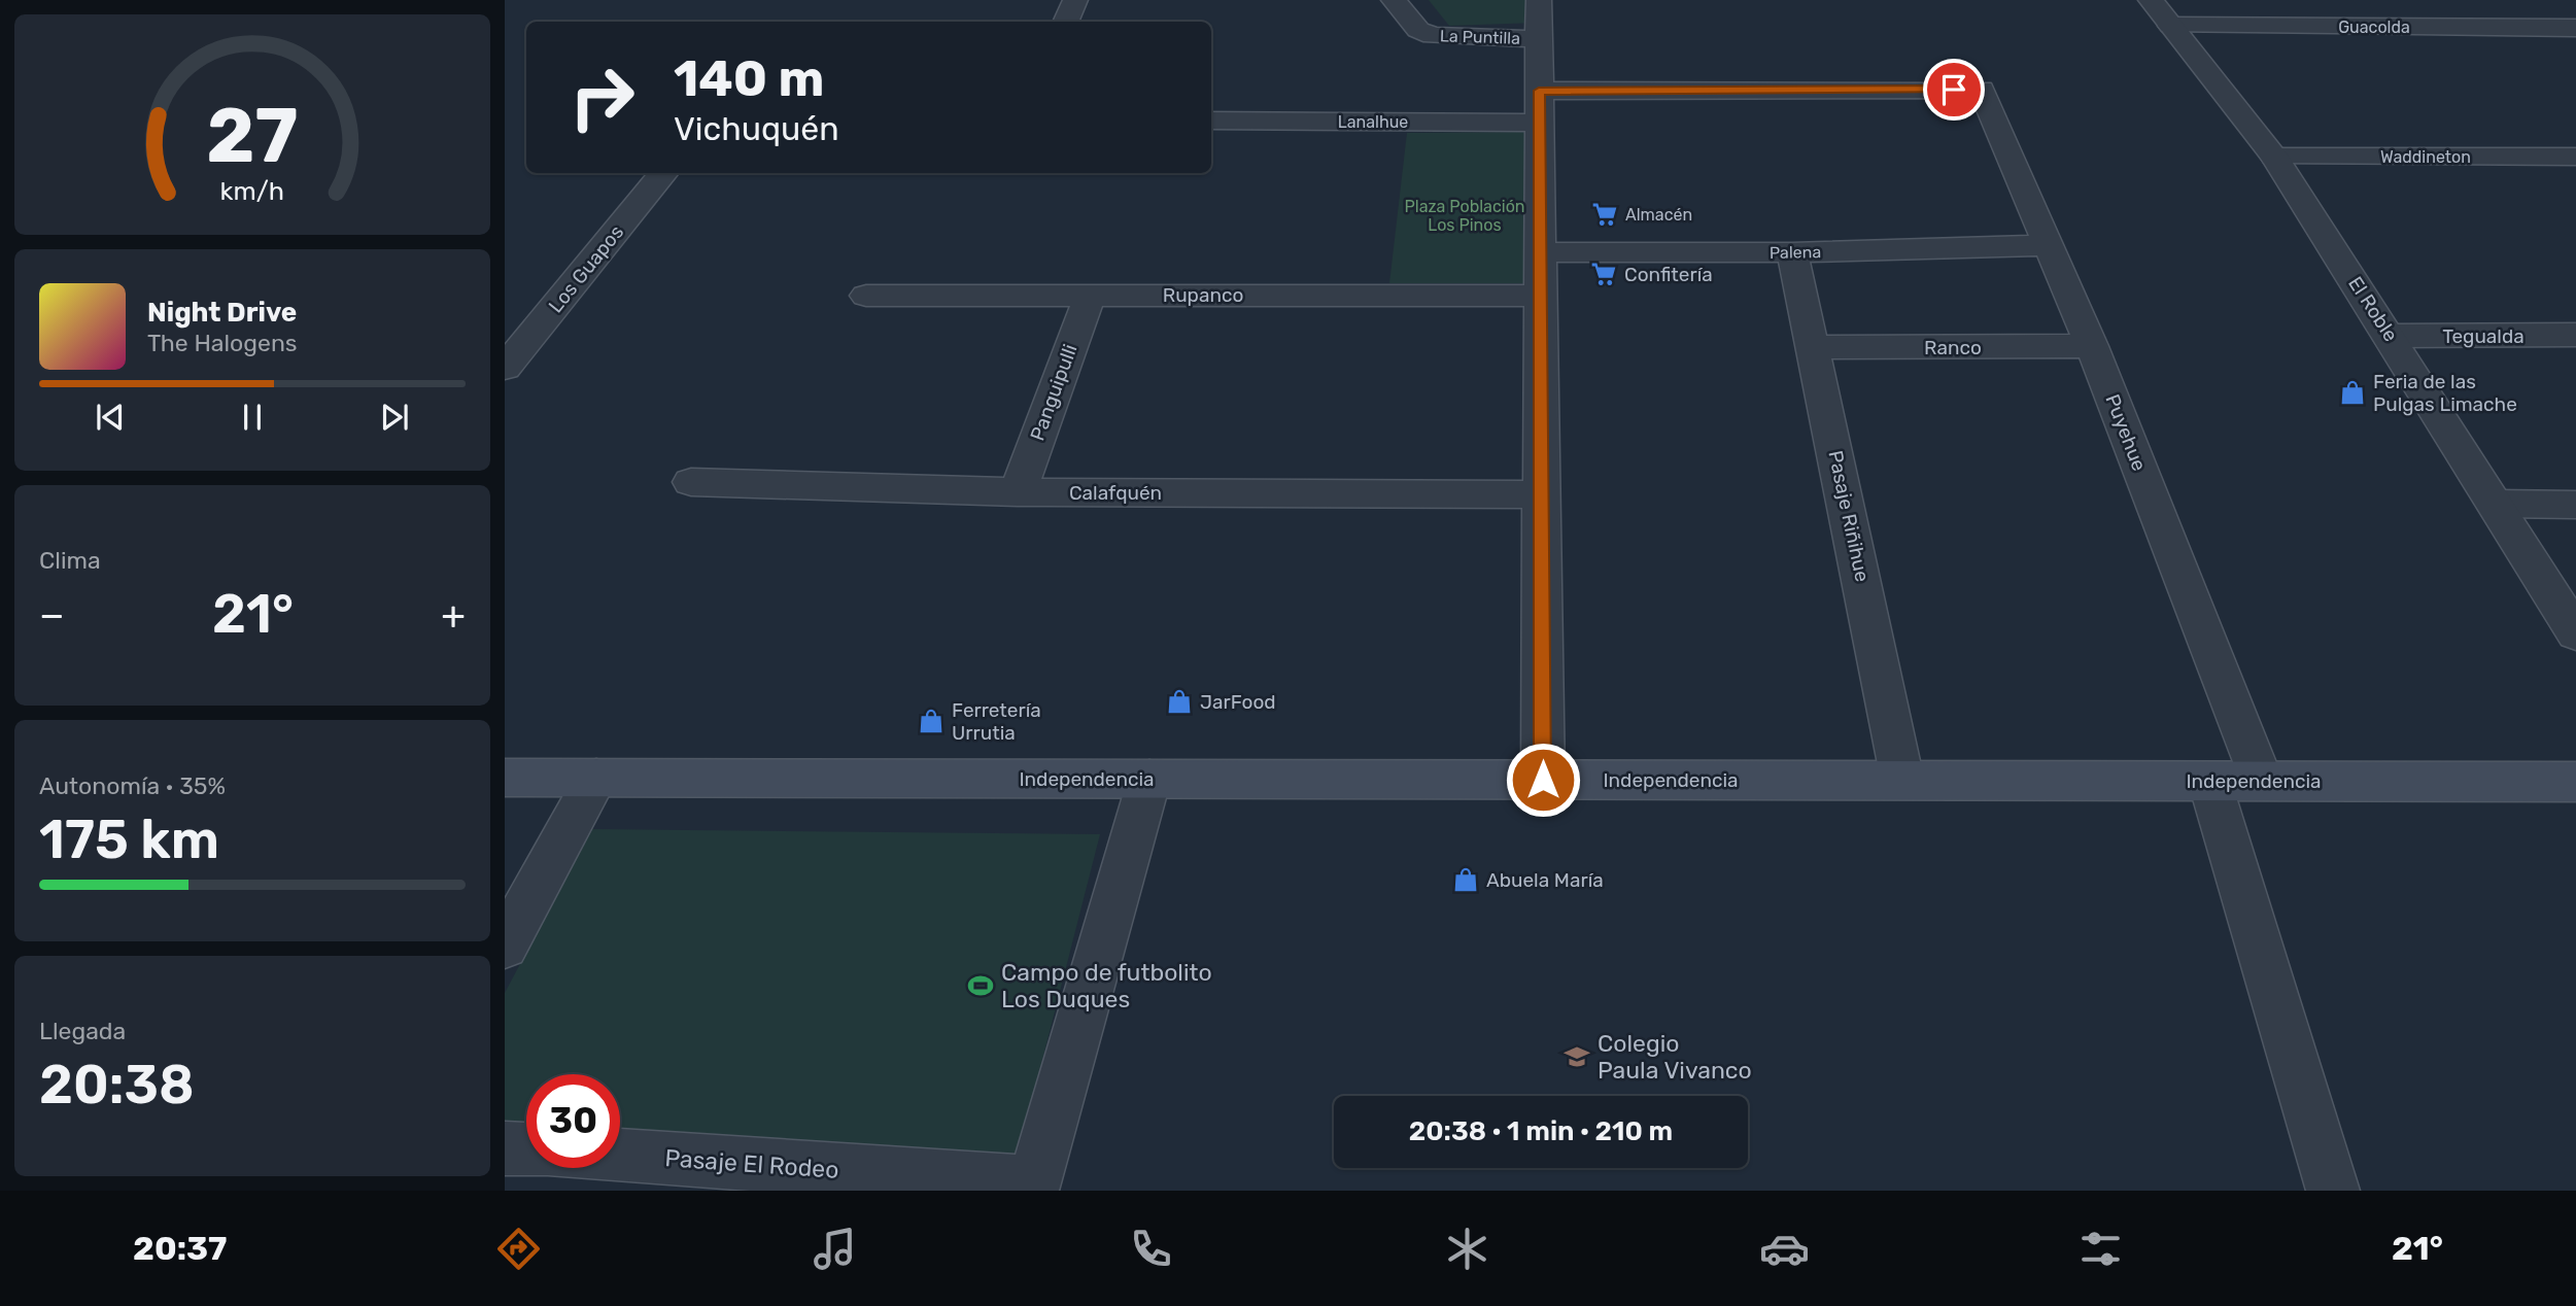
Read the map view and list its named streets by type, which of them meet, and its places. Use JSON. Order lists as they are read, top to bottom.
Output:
{
  "streets": {
    "main road": ["Independencia"],
    "street": [
      "Guacolda",
      "La Puntilla",
      "Lanalhue",
      "Waddineton",
      "Palena",
      "Los Guapos",
      "Rupanco",
      "El Roble",
      "Tegualda",
      "Ranco",
      "Panguipulli",
      "Puyehue",
      "Calafquén",
      "Pasaje Riñihue",
      "Pasaje El Rodeo"
    ]
  },
  "crossings": [
    ["Guacolda", "El Roble"],
    ["Lanalhue", "Puyehue"],
    ["Waddineton", "El Roble"],
    ["Palena", "Puyehue"],
    ["Palena", "Pasaje Riñihue"],
    ["Rupanco", "Panguipulli"],
    ["El Roble", "Tegualda"],
    ["Ranco", "Puyehue"],
    ["Ranco", "Pasaje Riñihue"],
    ["Panguipulli", "Calafquén"],
    ["Puyehue", "Independencia"],
    ["Pasaje Riñihue", "Independencia"]
  ],
  "parks": ["Plaza Población Los Pinos"],
  "places": {
    "supermarket": ["Almacén", "Confitería"],
    "shop": [
      "Feria de las Pulgas Limache",
      "JarFood",
      "Ferretería Urrutia",
      "Abuela María"
    ],
    "sports": ["Campo de futbolito Los Duques"],
    "school or university": ["Colegio Paula Vivanco"]
  },
  "page": {
    "turn": ["140 m", "Vichuquén"],
    "song": ["Night Drive", "The Halogens"],
    "tile": [
      "Clima",
      ["Autonomía · 35%", "175 km"],
      ["Llegada", "20:38"]
    ],
    "heat": ["−", "21°", "+"],
    "limit": "30",
    "trip": "20:38 · 1 min · 210 m",
    "tabs": ["20:37", "21°"],
    "gauge": ["27", "km/h"]
  }
}
